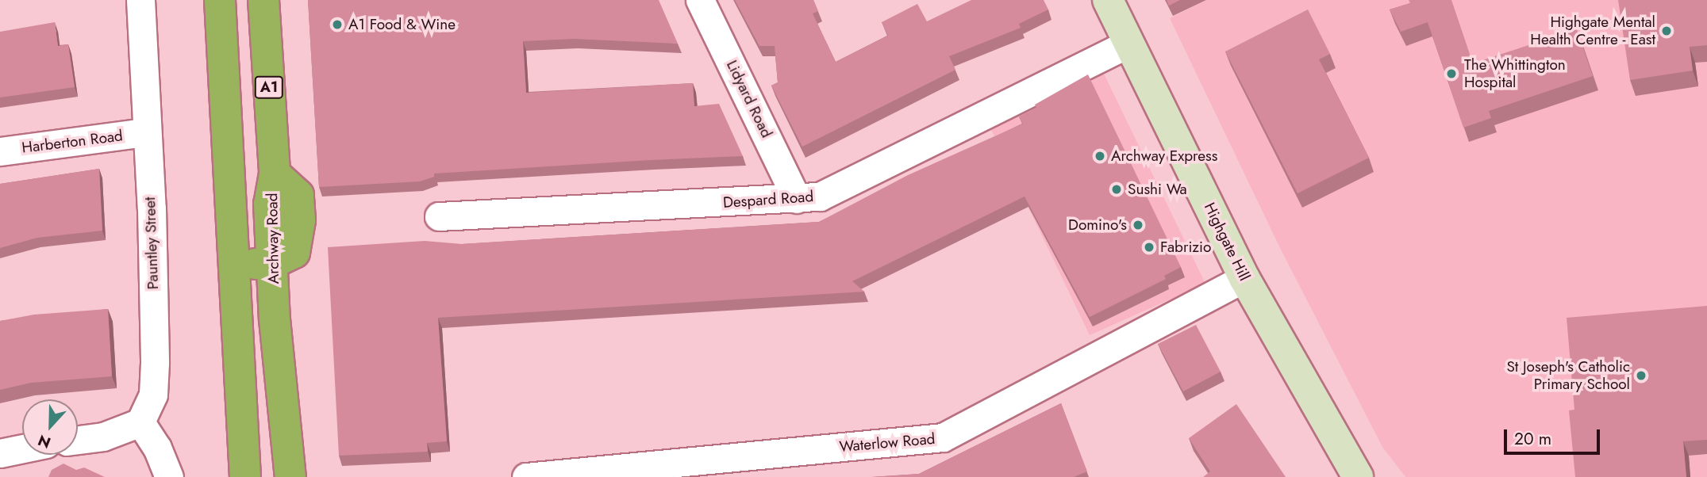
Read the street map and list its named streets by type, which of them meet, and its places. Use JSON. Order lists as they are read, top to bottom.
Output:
{
  "streets": {
    "highway": ["A1", "Archway Road"],
    "main road": ["Highgate Hill"],
    "street": [
      "Lidyard Road",
      "Harberton Road",
      "Despard Road",
      "Pauntley Street",
      "Waterlow Road"
    ]
  },
  "crossings": [
    ["Lidyard Road", "Despard Road"],
    ["Harberton Road", "Pauntley Street"],
    ["Despard Road", "Highgate Hill"],
    ["Highgate Hill", "Waterlow Road"]
  ],
  "places": [
    "A1 Food & Wine",
    "Highgate Mental Health Centre - East",
    "The Whittington Hospital",
    "Archway Express",
    "Sushi Wa",
    "Domino's",
    "Fabrizio",
    "St Joseph's Catholic Primary School"
  ],
  "scale_bar": "20 m",
  "north": "bottom"
}
